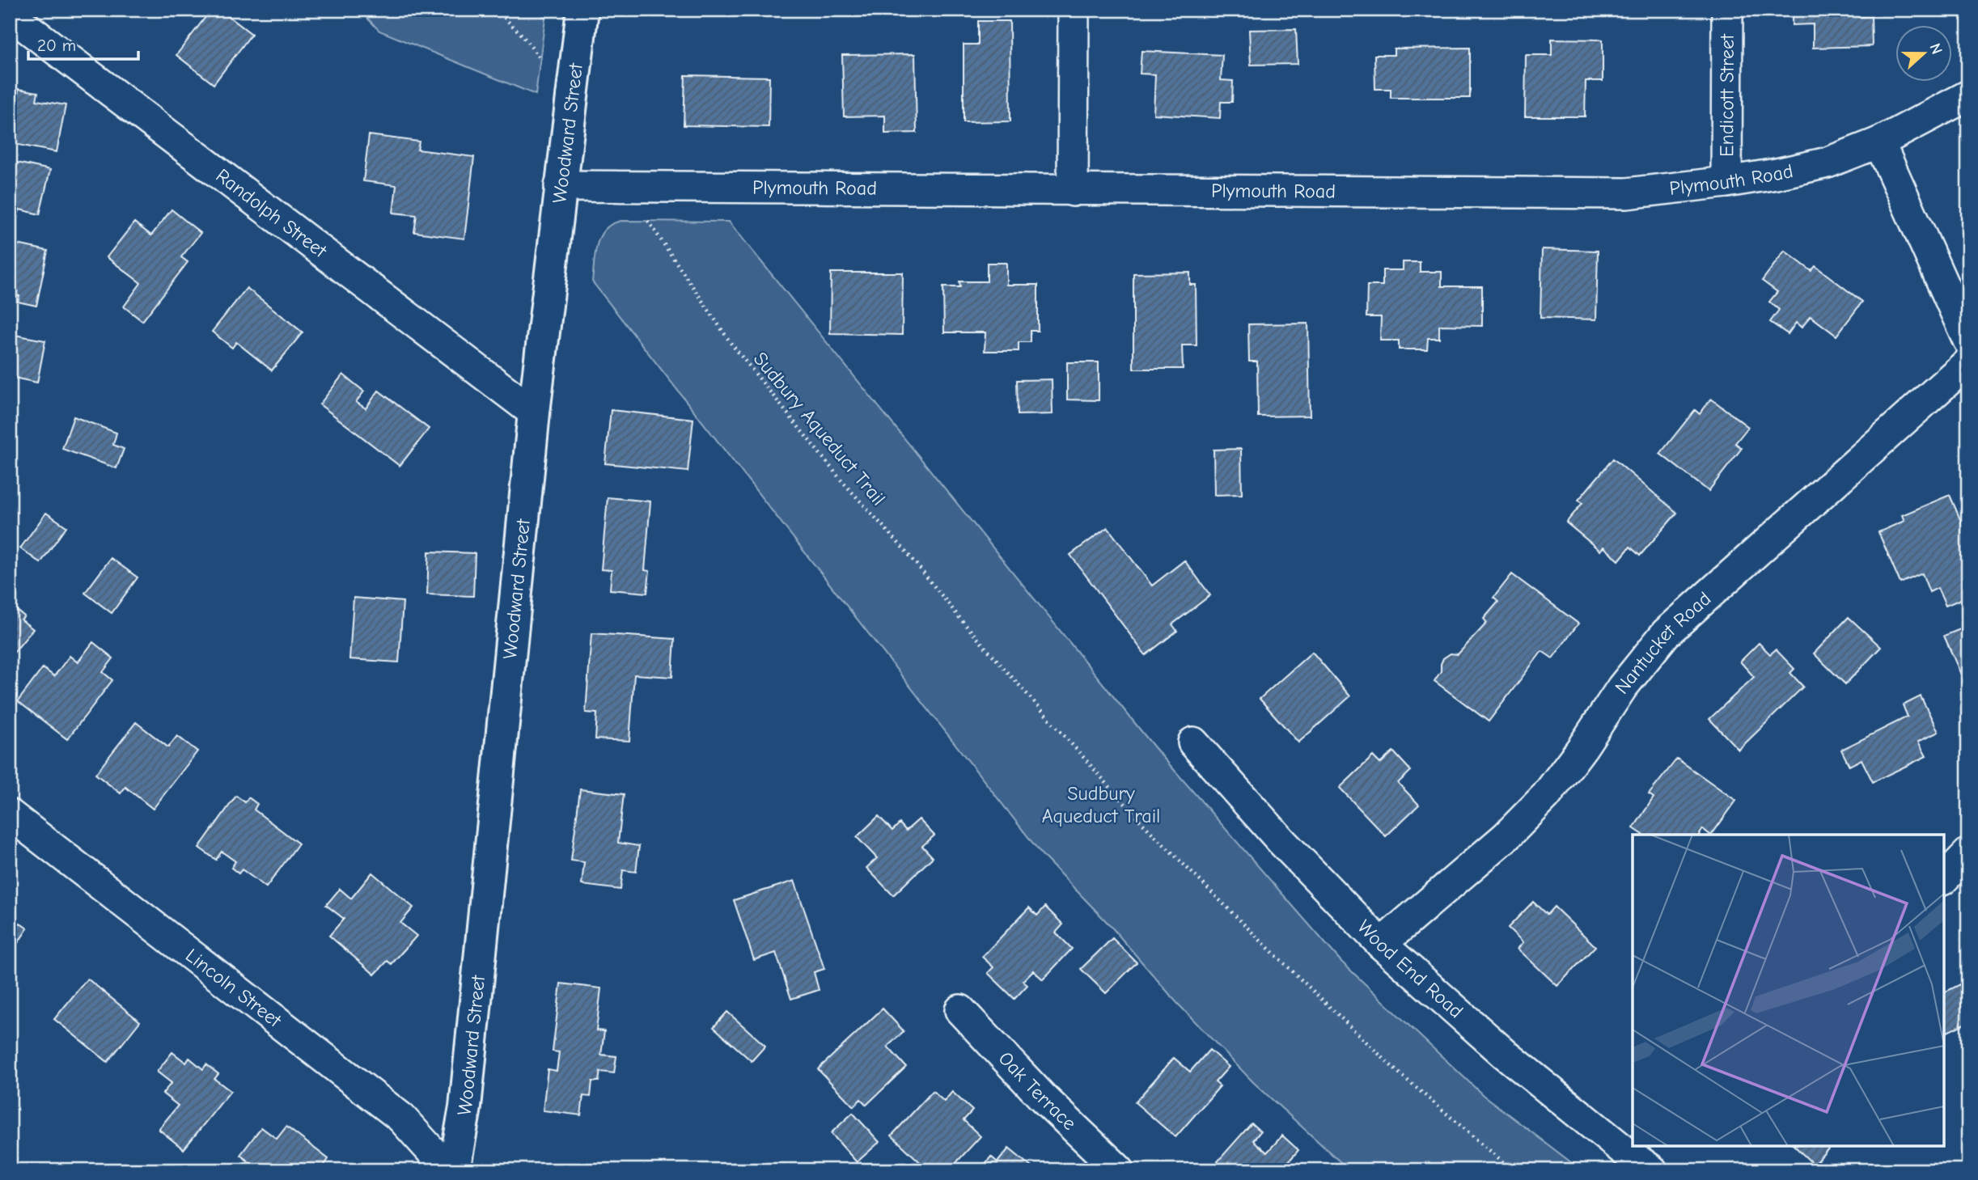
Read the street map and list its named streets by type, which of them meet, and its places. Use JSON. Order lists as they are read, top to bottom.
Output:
{
  "streets": {
    "street": [
      "Endicott Street",
      "Woodward Street",
      "Plymouth Road",
      "Randolph Street",
      "Nantucket Road",
      "Wood End Road",
      "Lincoln Street",
      "Oak Terrace"
    ],
    "path": ["Sudbury Aqueduct Trail"]
  },
  "crossings": [
    ["Endicott Street", "Plymouth Road"],
    ["Woodward Street", "Plymouth Road"],
    ["Woodward Street", "Randolph Street"],
    ["Nantucket Road", "Wood End Road"]
  ],
  "parks": ["Sudbury Aqueduct Trail"],
  "scale_bar": "20 m",
  "north": "right"
}
